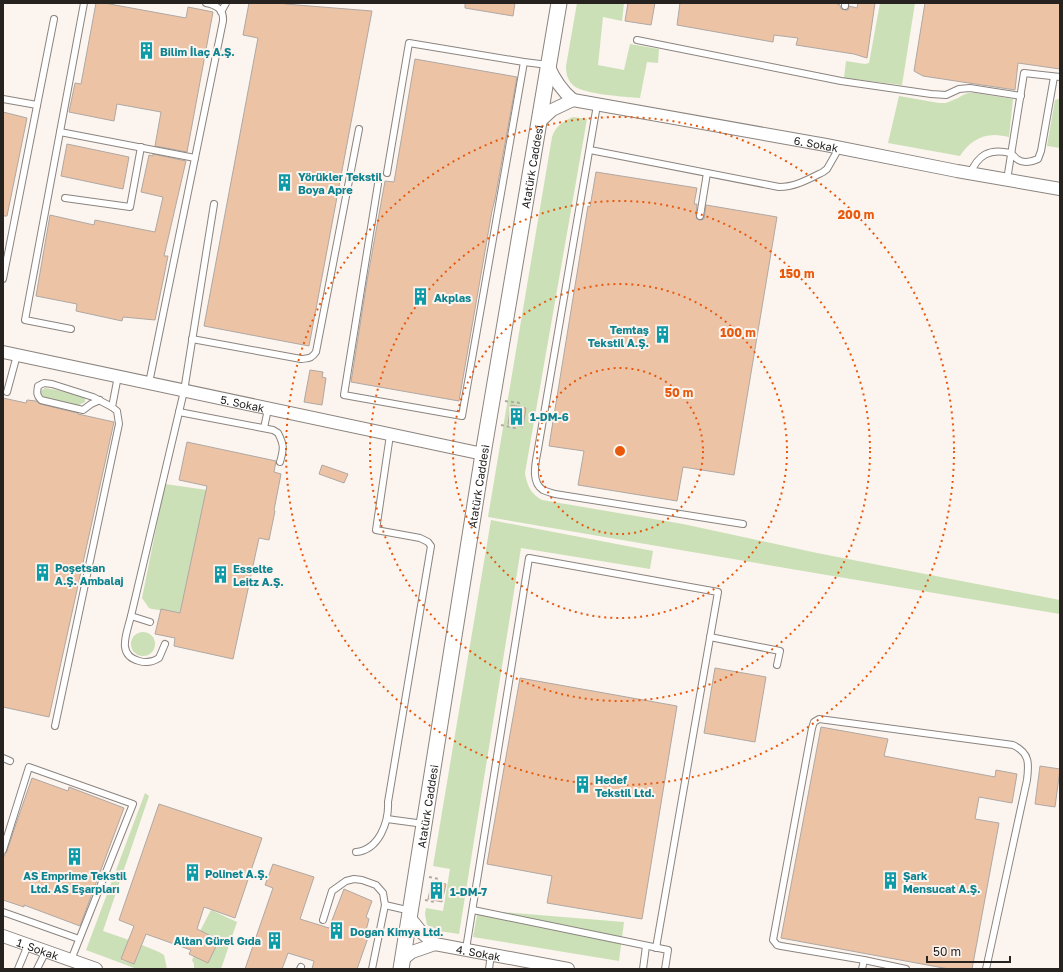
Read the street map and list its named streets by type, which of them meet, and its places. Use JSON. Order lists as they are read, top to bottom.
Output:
{
  "streets": {
    "street": [
      "6. Sokak",
      "Atatürk Caddesi",
      "5. Sokak",
      "1. Sokak",
      "4. Sokak"
    ]
  },
  "crossings": [
    ["Atatürk Caddesi", "5. Sokak"]
  ],
  "places": {
    "building": [
      "Bilim İlaç A.Ş.",
      "Yörükler Tekstil Boya Apre",
      "Akplas",
      "Temtaş Tekstil A.Ş.",
      "1-DM-6",
      "Poşetsan A.Ş. Ambalaj",
      "Esselte Leitz A.Ş.",
      "Hedef Tekstil Ltd.",
      "AS Emprime Tekstil Ltd. AS Eşarpları",
      "Polinet A.Ş.",
      "Şark Mensucat A.Ş.",
      "1-DM-7",
      "Doğan Kimya Ltd.",
      "Altan Gürel Gıda"
    ]
  },
  "scale_bar": "50 m",
  "rings": [
    "200 m",
    "150 m",
    "100 m",
    "50 m"
  ]
}
